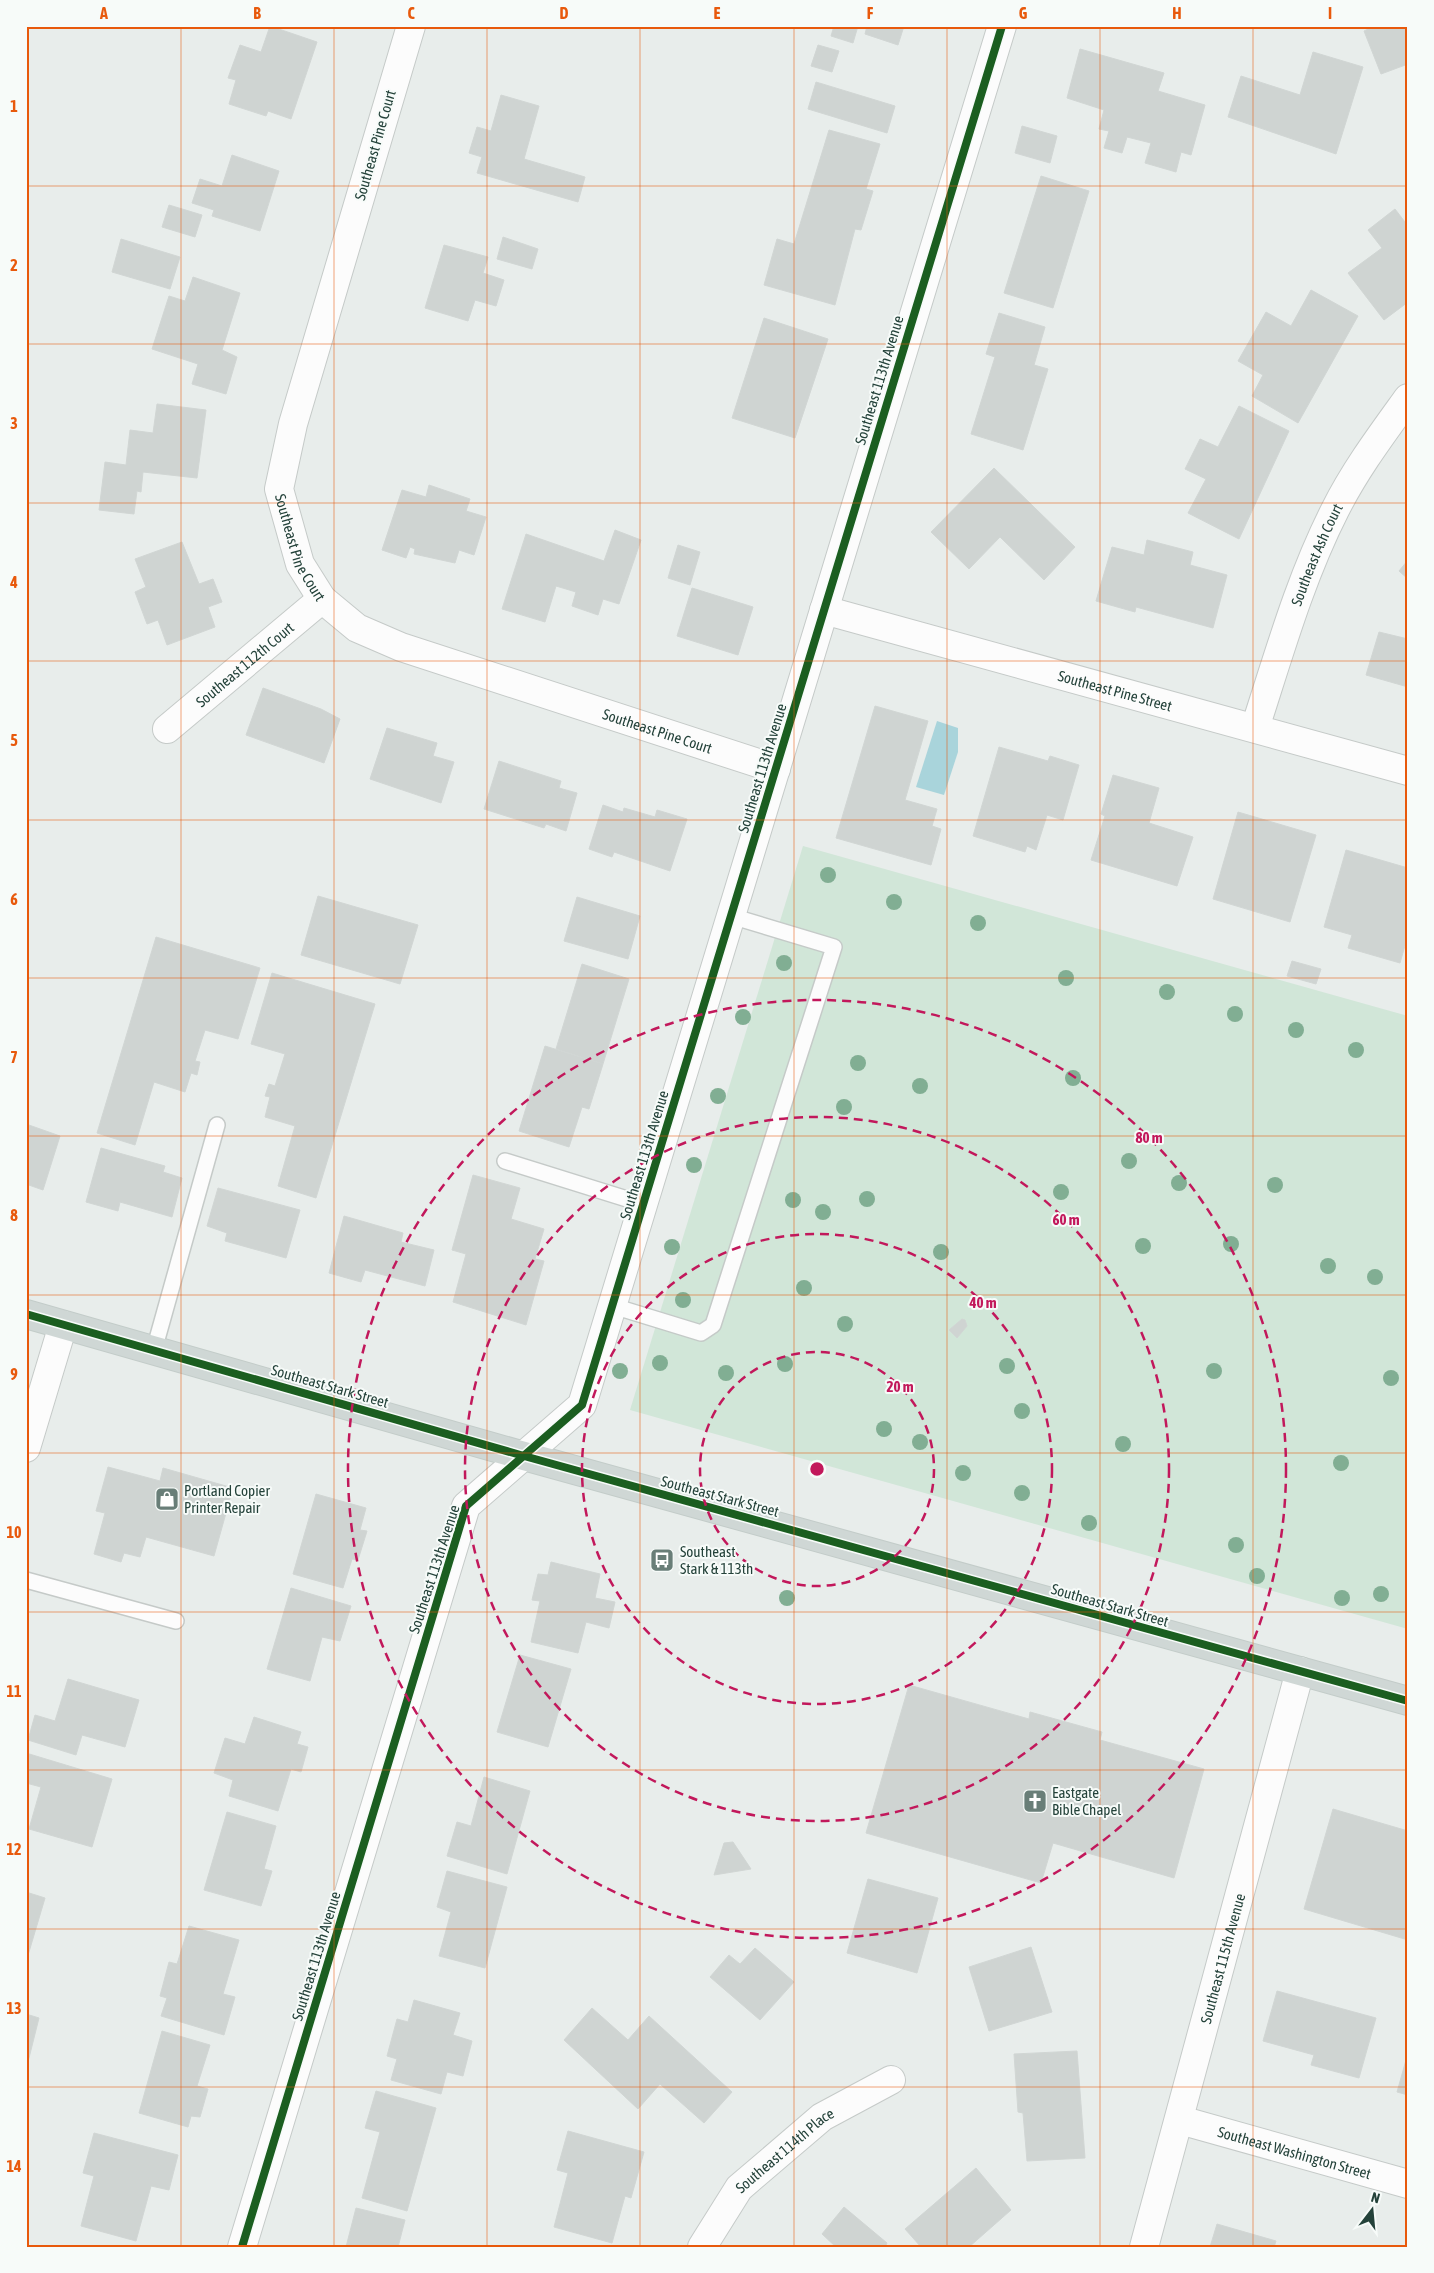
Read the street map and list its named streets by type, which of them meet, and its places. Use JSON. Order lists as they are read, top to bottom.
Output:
{
  "streets": {
    "main road": ["Southeast Stark Street"],
    "street": [
      "Southeast Pine Court",
      "Southeast 113th Avenue",
      "Southeast Ash Court",
      "Southeast 112th Court",
      "Southeast Pine Street",
      "Southeast 115th Avenue",
      "Southeast 114th Place",
      "Southeast Washington Street"
    ]
  },
  "crossings": [
    ["Southeast Pine Court", "Southeast 113th Avenue"],
    ["Southeast Pine Court", "Southeast 112th Court"],
    ["Southeast 113th Avenue", "Southeast Pine Street"],
    ["Southeast 113th Avenue", "Southeast Stark Street"],
    ["Southeast Ash Court", "Southeast Pine Street"],
    ["Southeast Stark Street", "Southeast 115th Avenue"],
    ["Southeast 115th Avenue", "Southeast Washington Street"]
  ],
  "places": {
    "shop": ["Portland Copier Printer Repair"],
    "bus stop": ["Southeast Stark & 113th"],
    "church": ["Eastgate Bible Chapel"]
  },
  "north": "top",
  "grid": {
    "columns": [
      "A",
      "B",
      "C",
      "D",
      "E",
      "F",
      "G",
      "H",
      "I"
    ],
    "rows": [
      "1",
      "2",
      "3",
      "4",
      "5",
      "6",
      "7",
      "8",
      "9",
      "10",
      "11",
      "12",
      "13",
      "14"
    ]
  },
  "rings": [
    "80 m",
    "60 m",
    "40 m",
    "20 m"
  ]
}
